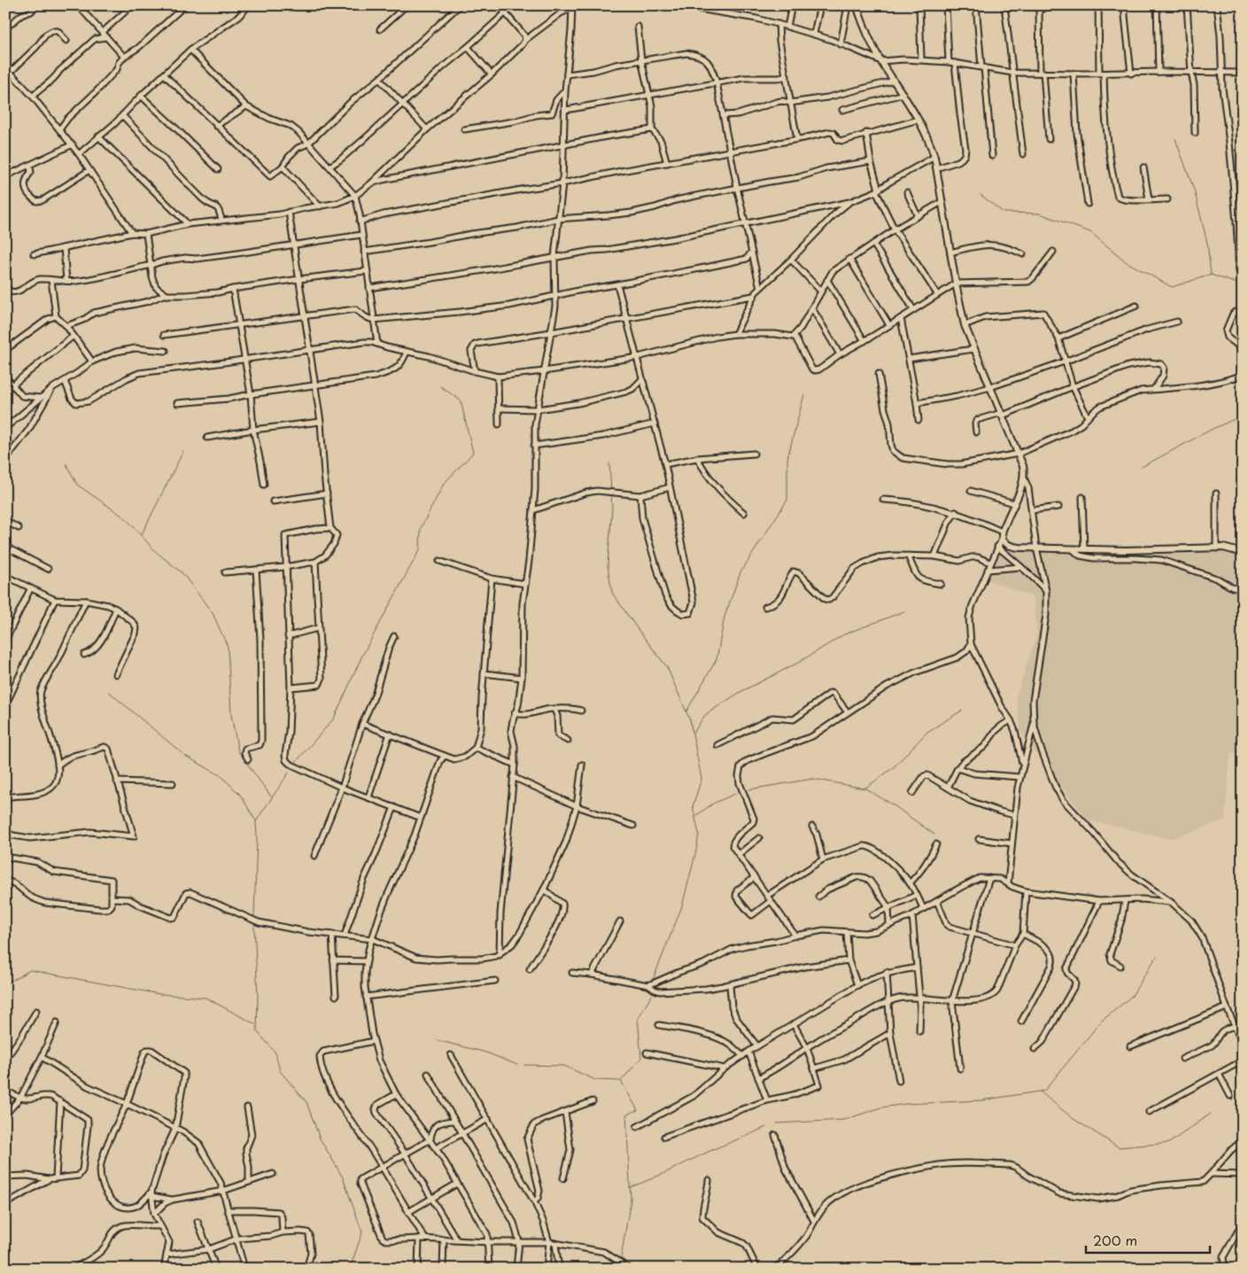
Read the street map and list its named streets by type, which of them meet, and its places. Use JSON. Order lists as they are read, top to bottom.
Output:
{
  "scale_bar": "200 m"
}
